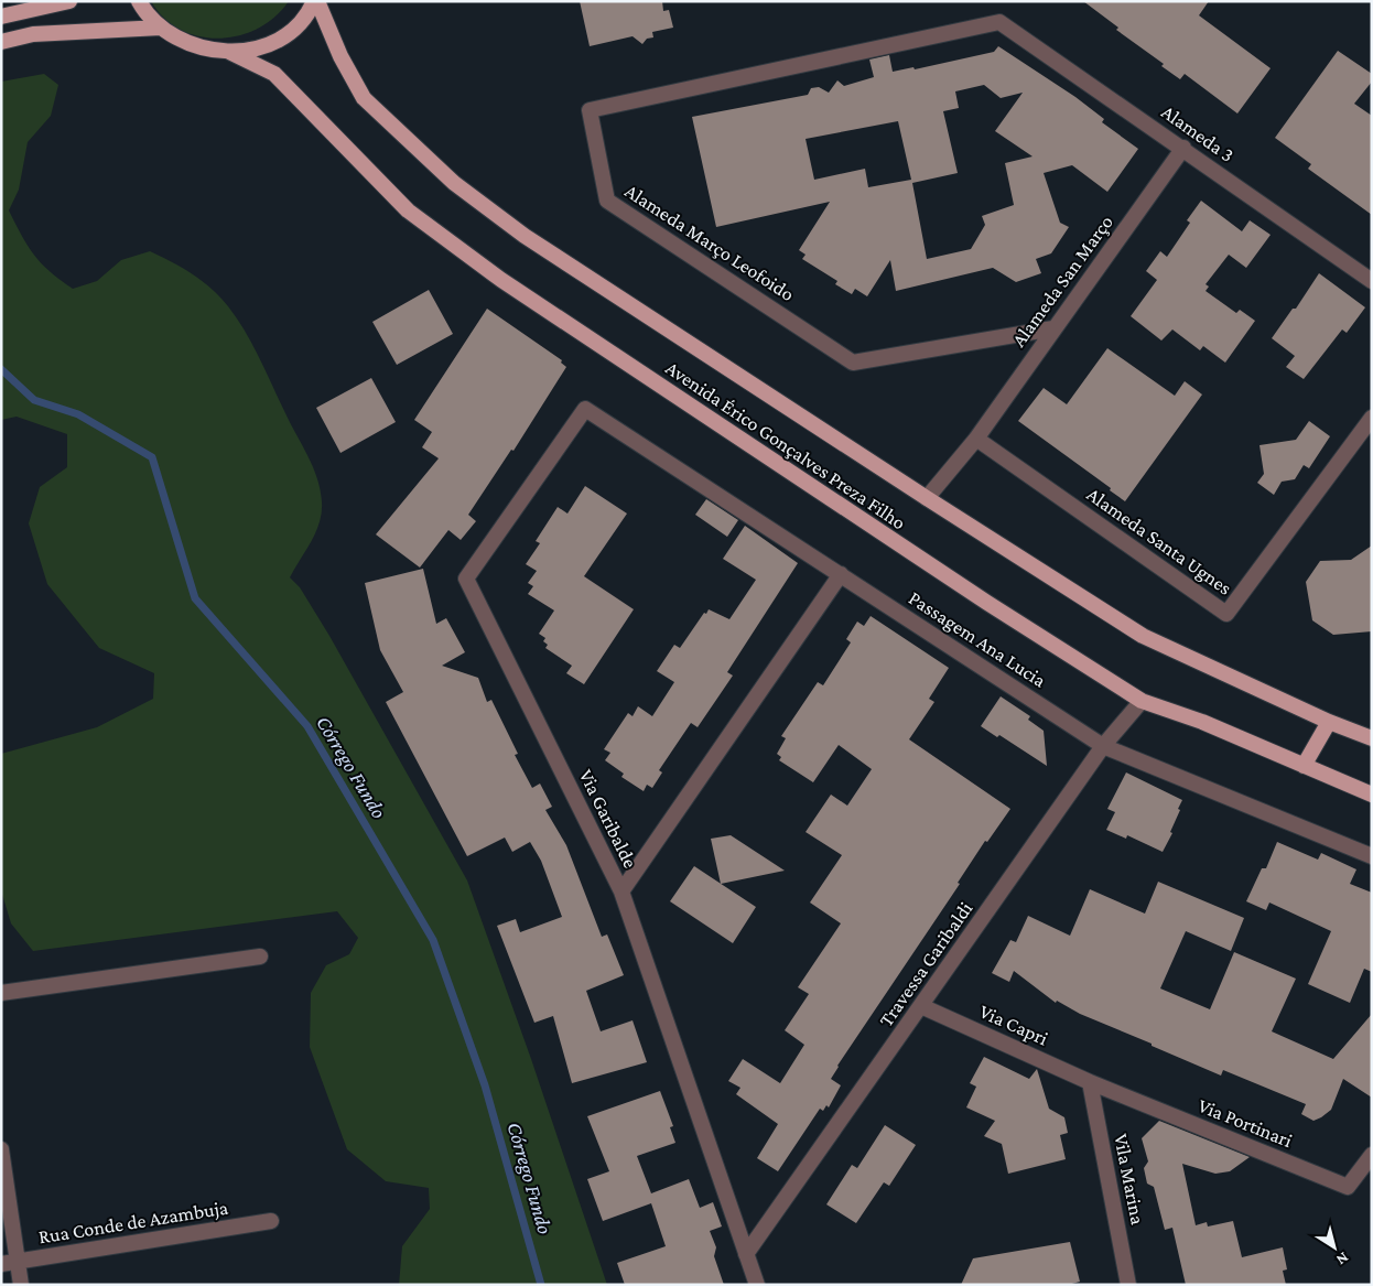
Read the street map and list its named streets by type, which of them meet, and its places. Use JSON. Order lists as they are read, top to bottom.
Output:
{
  "streets": {
    "main road": ["Avenida Érico Gonçalves Preza Filho"],
    "street": [
      "Alameda 3",
      "Alameda Março Leofoido",
      "Alameda San Março",
      "Alameda Santa Ugnes",
      "Passagem Ana Lucia",
      "Via Garibalde",
      "Travessa Garibaldi",
      "Via Capri",
      "Via Portinari",
      "Vila Marina",
      "Rua Conde de Azambuja"
    ]
  },
  "crossings": [
    ["Alameda 3", "Alameda Março Leofoido"],
    ["Alameda 3", "Alameda San Março"],
    ["Alameda Março Leofoido", "Alameda San Março"],
    ["Alameda San Março", "Avenida Érico Gonçalves Preza Filho"],
    ["Alameda San Março", "Alameda Santa Ugnes"],
    ["Avenida Érico Gonçalves Preza Filho", "Travessa Garibaldi"],
    ["Passagem Ana Lucia", "Via Garibalde"],
    ["Passagem Ana Lucia", "Travessa Garibaldi"],
    ["Via Garibalde", "Travessa Garibaldi"],
    ["Travessa Garibaldi", "Via Capri"],
    ["Via Capri", "Via Portinari"],
    ["Via Capri", "Vila Marina"],
    ["Via Portinari", "Vila Marina"]
  ],
  "water": ["Córrego Fundo"],
  "north": "bottom right"
}
